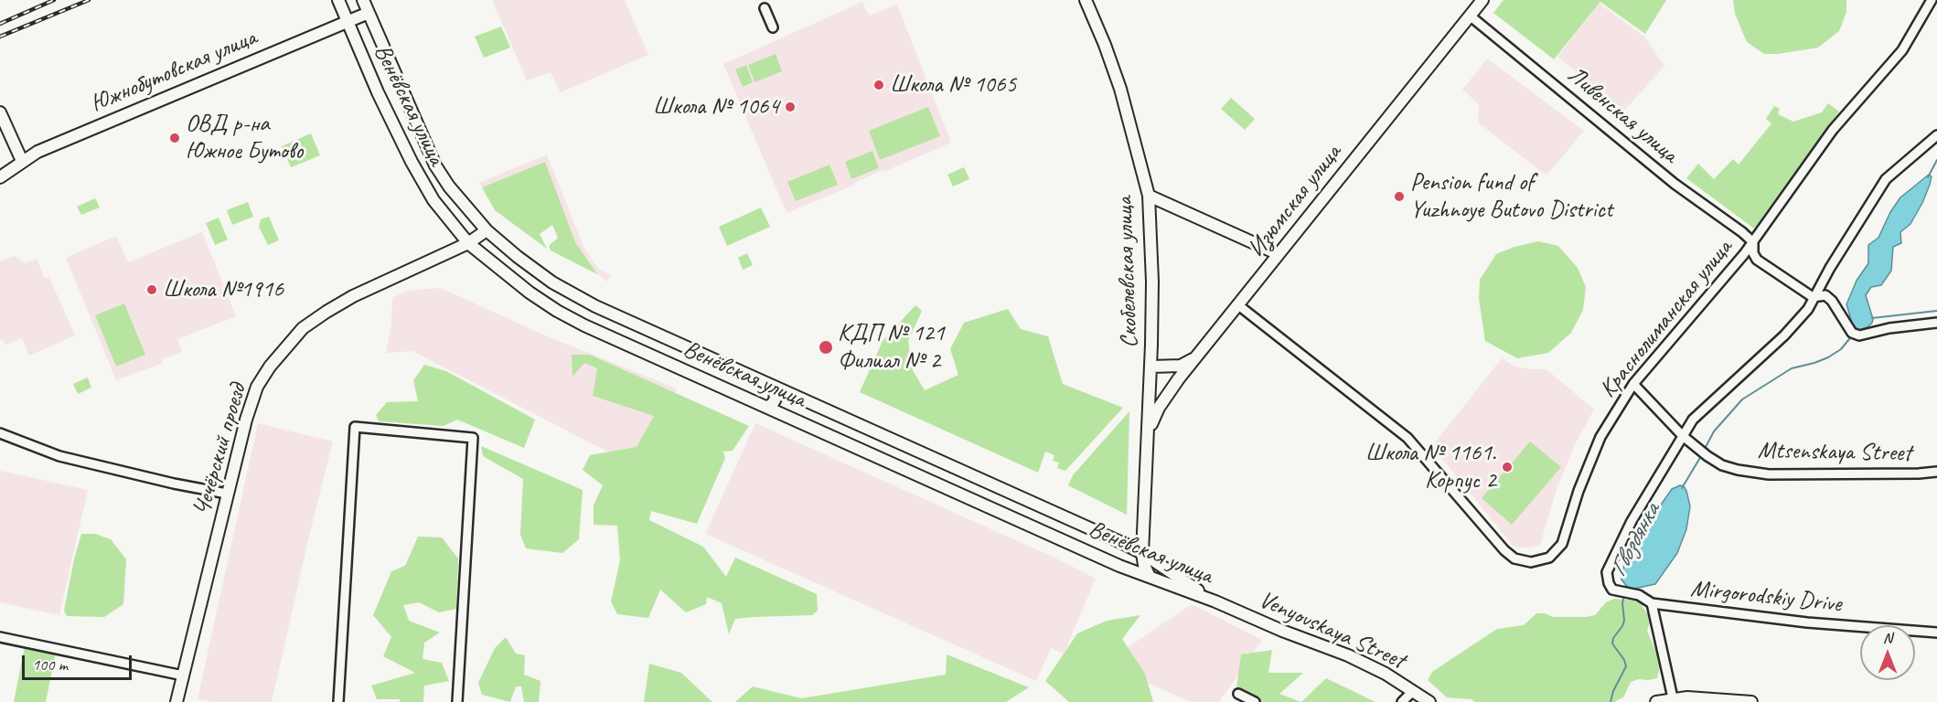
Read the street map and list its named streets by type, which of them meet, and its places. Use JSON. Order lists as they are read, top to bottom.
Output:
{
  "streets": {
    "street": [
      "Южнобутовская улица",
      "Венёвская улица",
      "Ливенская улица",
      "Изюмская улица",
      "Скобелевская улица",
      "Краснолиманская улица",
      "Чечёрский проезд",
      "Mtsenskaya Street",
      "Mirgorodskiy Drive",
      "Venyovskaya Street"
    ]
  },
  "crossings": [
    ["Южнобутовская улица", "Венёвская улица"],
    ["Венёвская улица", "Скобелевская улица"],
    ["Венёвская улица", "Чечёрский проезд"],
    ["Венёвская улица", "Venyovskaya Street"],
    ["Ливенская улица", "Изюмская улица"],
    ["Ливенская улица", "Краснолиманская улица"],
    ["Изюмская улица", "Скобелевская улица"],
    ["Изюмская улица", "Краснолиманская улица"],
    ["Краснолиманская улица", "Mtsenskaya Street"],
    ["Mtsenskaya Street", "Mirgorodskiy Drive"]
  ],
  "water": ["Гвоздянка"],
  "places": [
    "Школа № 1065",
    "Школа № 1064",
    "ОВД р-на Южное Бутово",
    "Pension fund of Yuzhnoye Butovo District",
    "Школа №1916",
    "КДП № 121 Филиал № 2",
    "Школа № 1161. Корпус 2"
  ],
  "scale_bar": "100 m",
  "north": "top"
}
